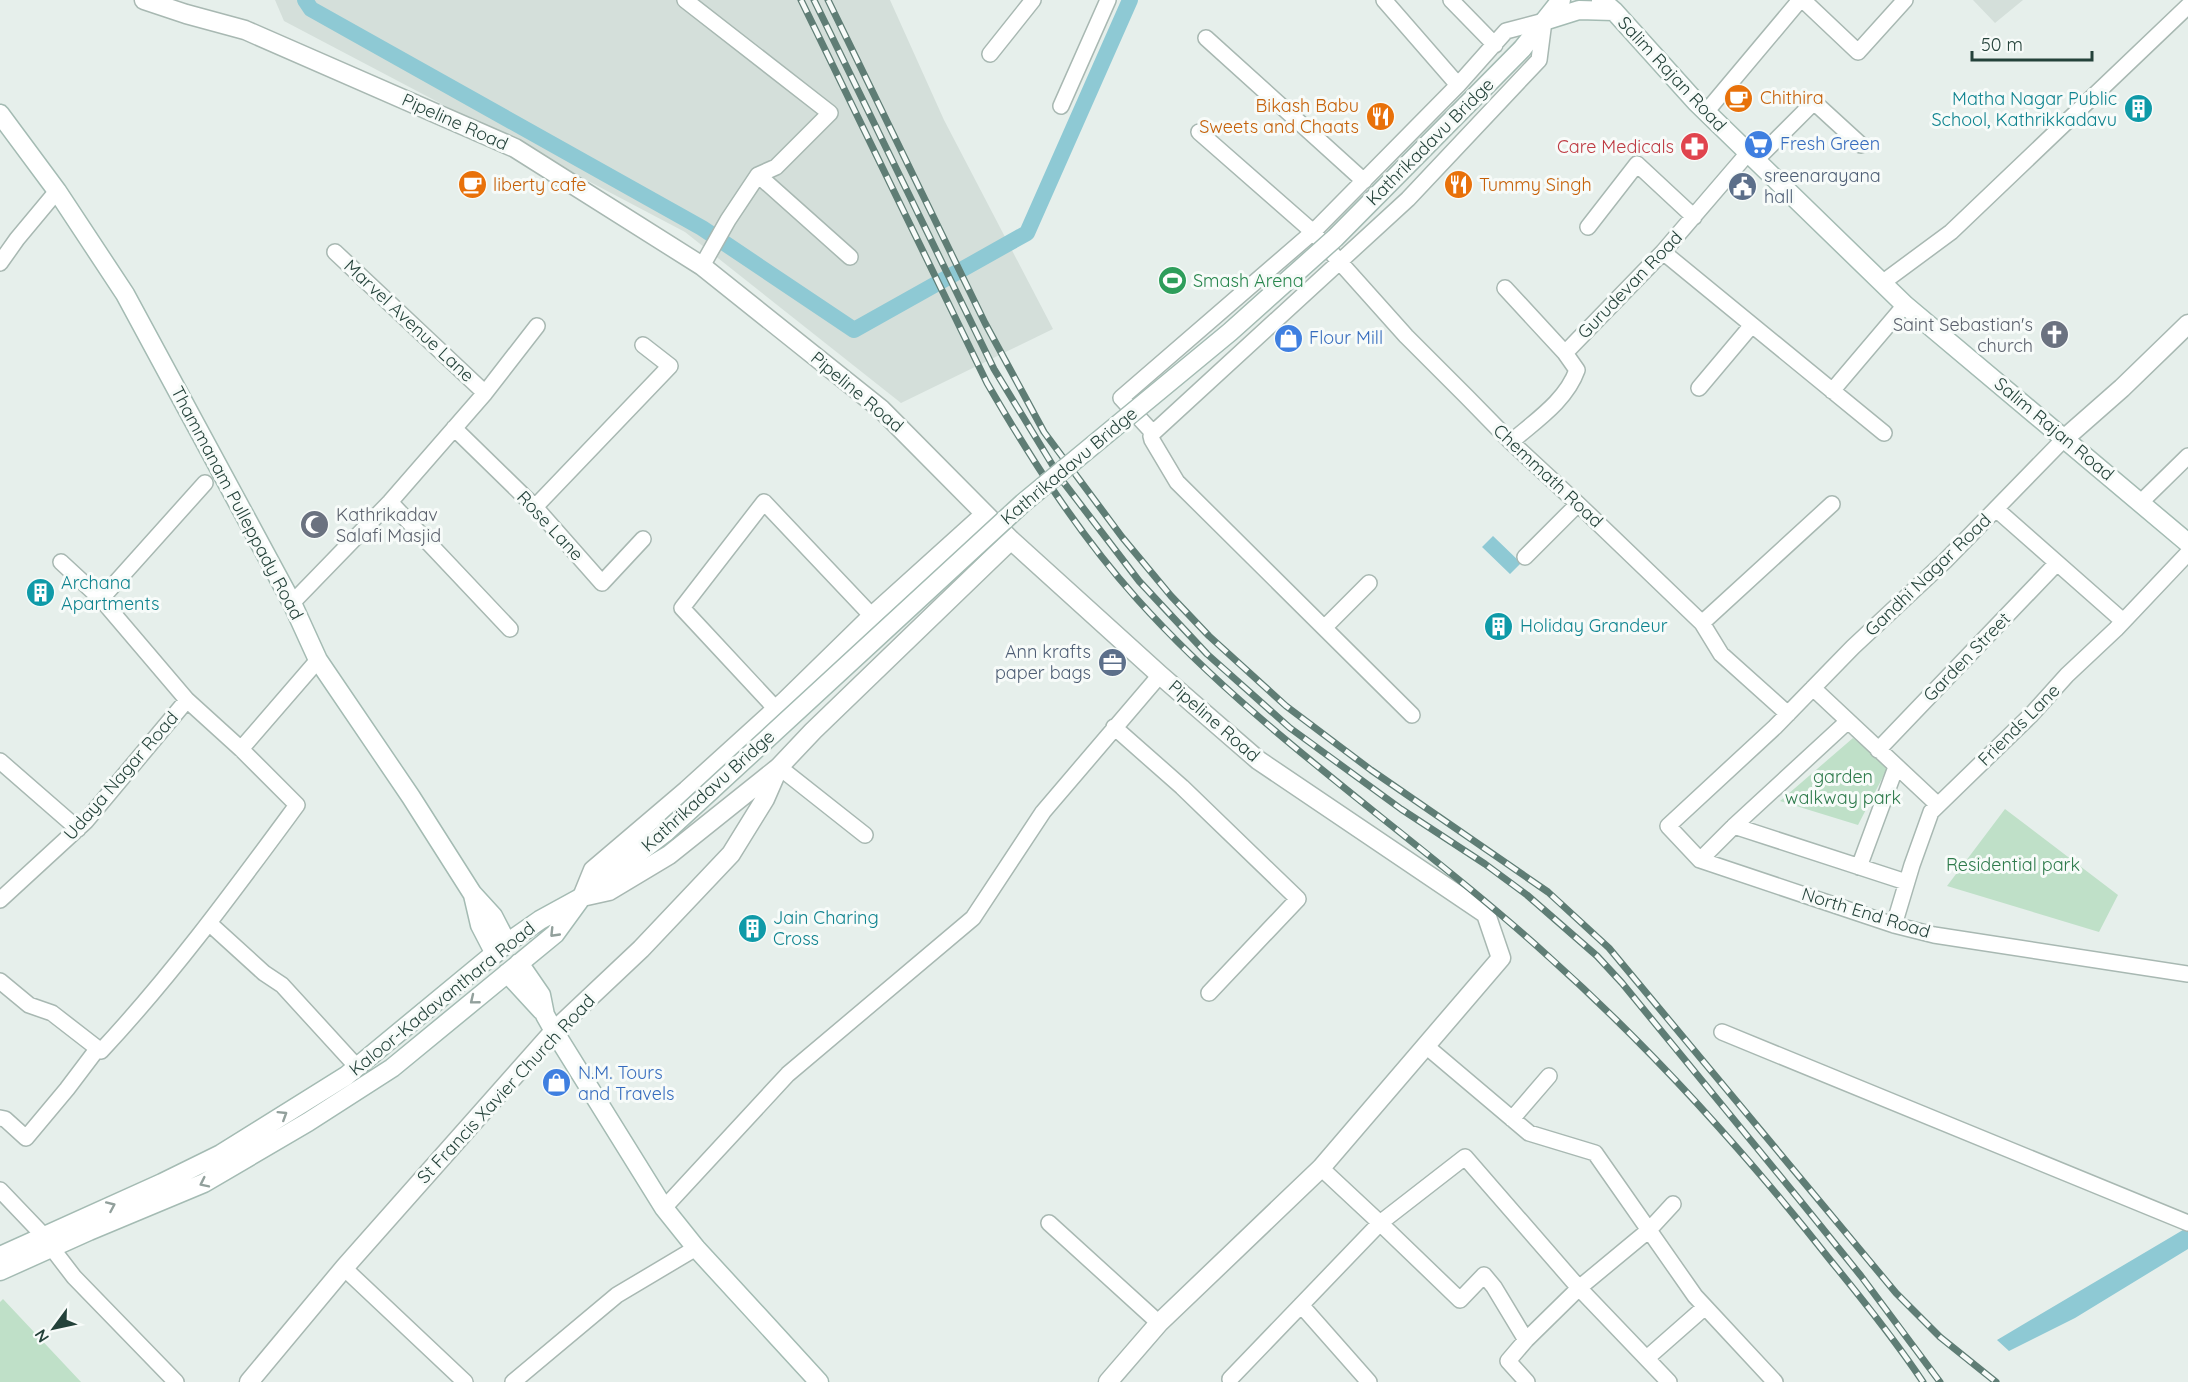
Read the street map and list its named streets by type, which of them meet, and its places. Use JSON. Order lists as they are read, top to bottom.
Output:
{
  "streets": {
    "main road": [
      "Salim Rajan Road",
      "Pipeline Road",
      "Kathrikadavu Bridge",
      "Thammanam Pulleppady Road",
      "Gandhi Nagar Road",
      "Kaloor-Kadavanthara Road",
      "St Francis Xavier Church Road"
    ],
    "street": [
      "Gurudevan Road",
      "Marvel Avenue Lane",
      "Chemmath Road",
      "Rose Lane",
      "Garden Street",
      "Friends Lane",
      "Udaya Nagar Road",
      "North End Road"
    ]
  },
  "crossings": [
    ["Salim Rajan Road", "Kathrikadavu Bridge"],
    ["Salim Rajan Road", "Gurudevan Road"],
    ["Salim Rajan Road", "Gandhi Nagar Road"],
    ["Kathrikadavu Bridge", "Kaloor-Kadavanthara Road"],
    ["Gurudevan Road", "Chemmath Road"],
    ["Marvel Avenue Lane", "Thammanam Pulleppady Road"],
    ["Marvel Avenue Lane", "Rose Lane"],
    ["Chemmath Road", "Gandhi Nagar Road"],
    ["Thammanam Pulleppady Road", "Kaloor-Kadavanthara Road"],
    ["Gandhi Nagar Road", "North End Road"],
    ["Friends Lane", "North End Road"]
  ],
  "parks": ["garden walkway park", "Residential park"],
  "places": {
    "cafe": ["Chithira", "liberty cafe"],
    "building": [
      "Matha Nagar Public School, Kathrikkadavu",
      "Archana Apartments",
      "Holiday Grandeur",
      "Jain Charing Cross"
    ],
    "restaurant": ["Bikash Babu Sweets and Chaats", "Tummy Singh"],
    "supermarket": ["Fresh Green"],
    "pharmacy": ["Care Medicals"],
    "public building": ["sreenarayana hall"],
    "sports": ["Smash Arena"],
    "church": ["Saint Sebastian's church"],
    "shop": ["Flour Mill", "N.M. Tours and Travels"],
    "mosque": ["Kathrikadav Salafi Masjid"],
    "office": ["Ann krafts paper bags"]
  },
  "scale_bar": "50 m",
  "north": "bottom left"
}
